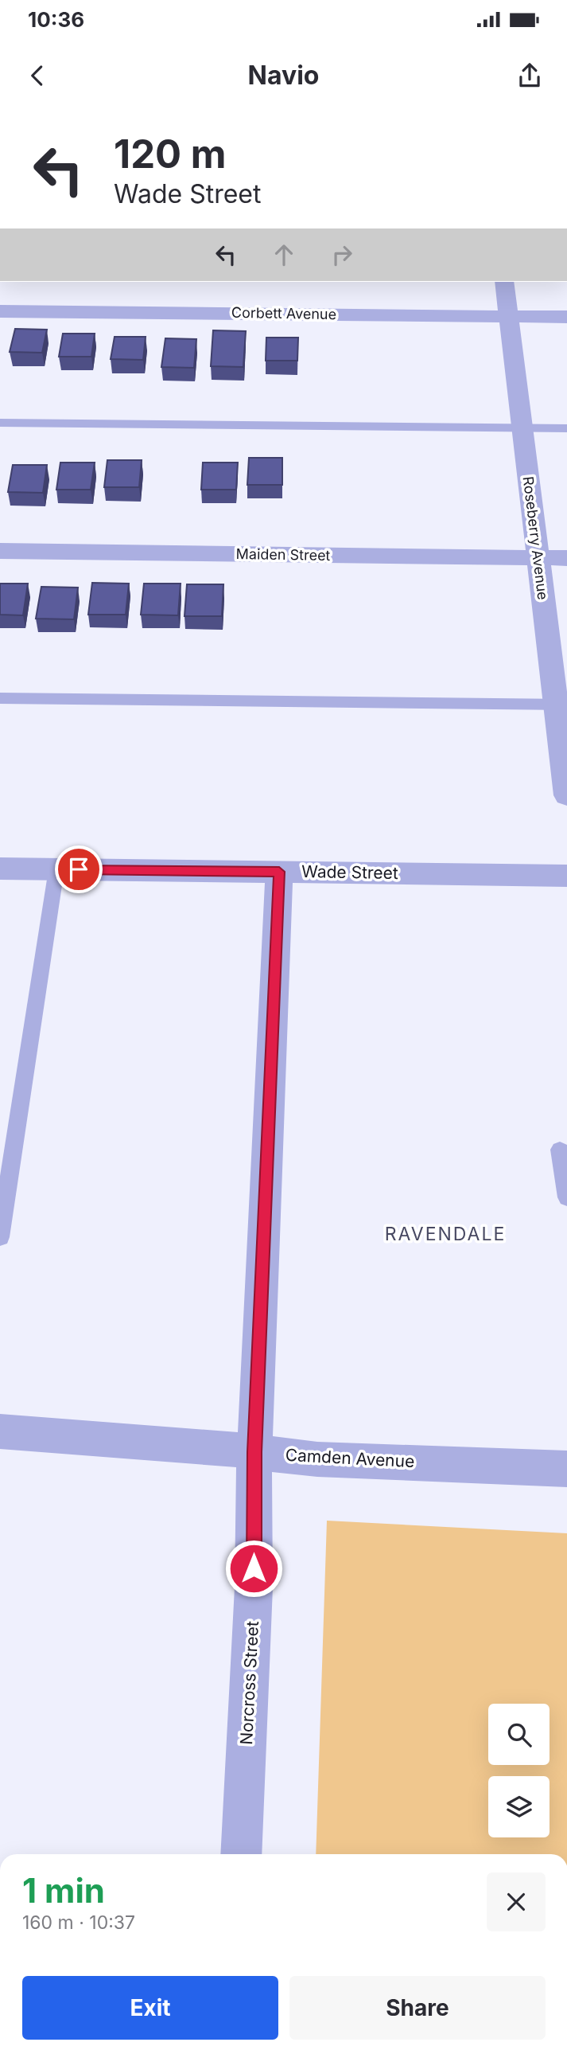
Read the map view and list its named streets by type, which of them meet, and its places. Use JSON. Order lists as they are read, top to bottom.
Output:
{
  "streets": {
    "street": [
      "Corbett Avenue",
      "Roseberry Avenue",
      "Maiden Street",
      "Wade Street",
      "Camden Avenue",
      "Norcross Street"
    ]
  },
  "crossings": [
    ["Corbett Avenue", "Roseberry Avenue"],
    ["Roseberry Avenue", "Maiden Street"],
    ["Wade Street", "Norcross Street"],
    ["Camden Avenue", "Norcross Street"]
  ],
  "districts": ["RAVENDALE"],
  "page": {
    "status": "10:36",
    "header": "Navio",
    "turn": ["120 m", "Wade Street"],
    "heading": ["1 min", "160 m · 10:37"],
    "buttons": ["Exit", "Share"]
  }
}
